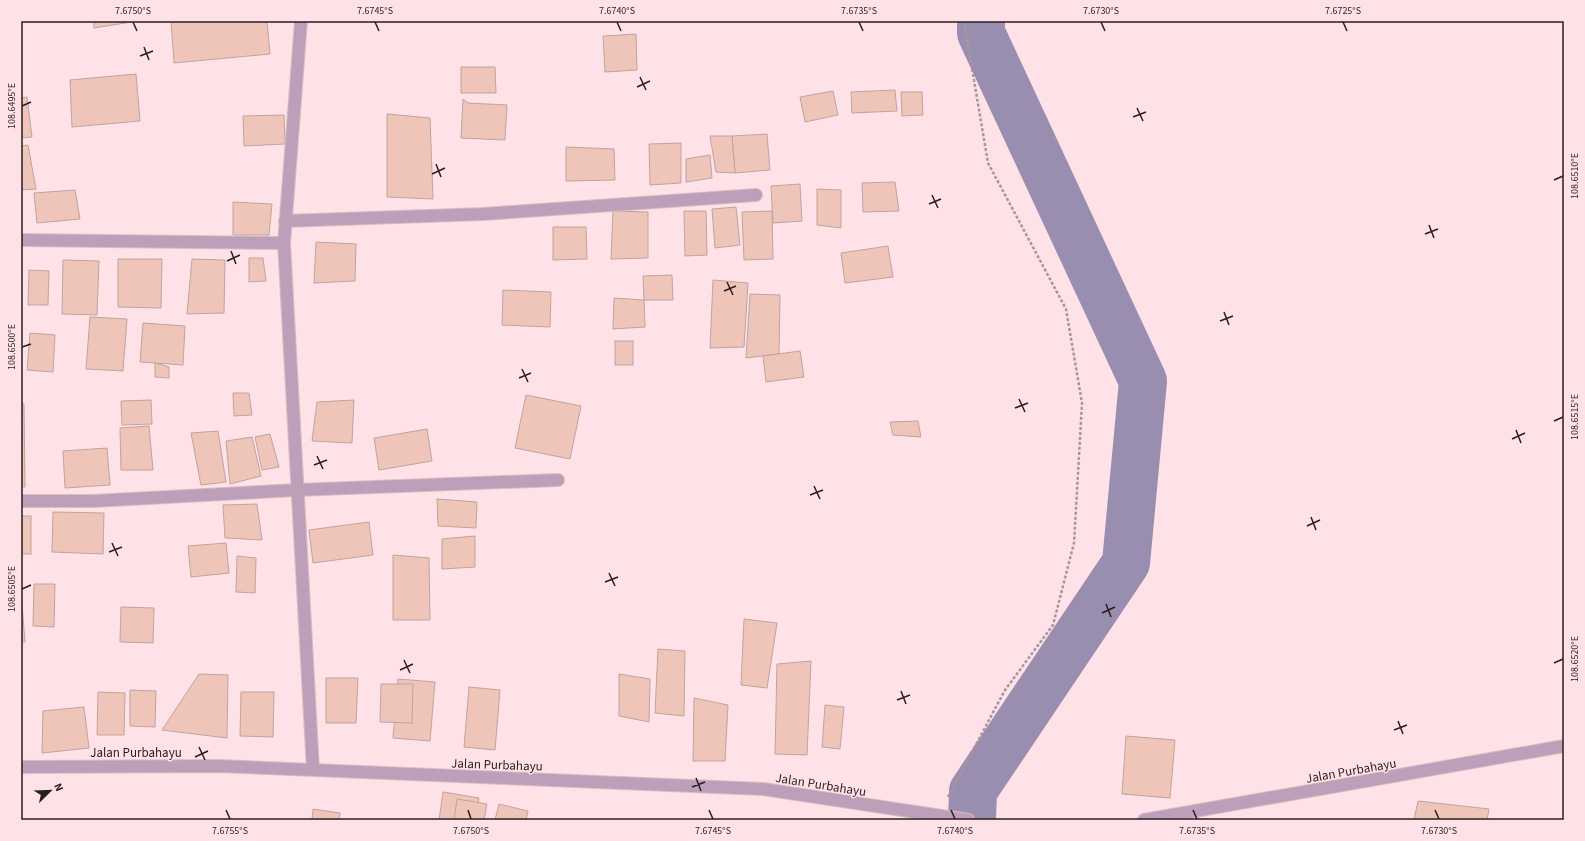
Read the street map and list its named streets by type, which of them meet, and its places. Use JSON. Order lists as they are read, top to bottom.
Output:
{
  "streets": {
    "street": ["Jalan Purbahayu"]
  },
  "north": "top right",
  "coordinates": [
    "7.6750°S",
    "7.6745°S",
    "7.6740°S",
    "7.6735°S",
    "7.6730°S",
    "7.6725°S",
    "108.6495°E",
    "108.6510°E",
    "108.6500°E",
    "108.6515°E",
    "108.6505°E",
    "108.6520°E",
    "7.6755°S"
  ]
}
